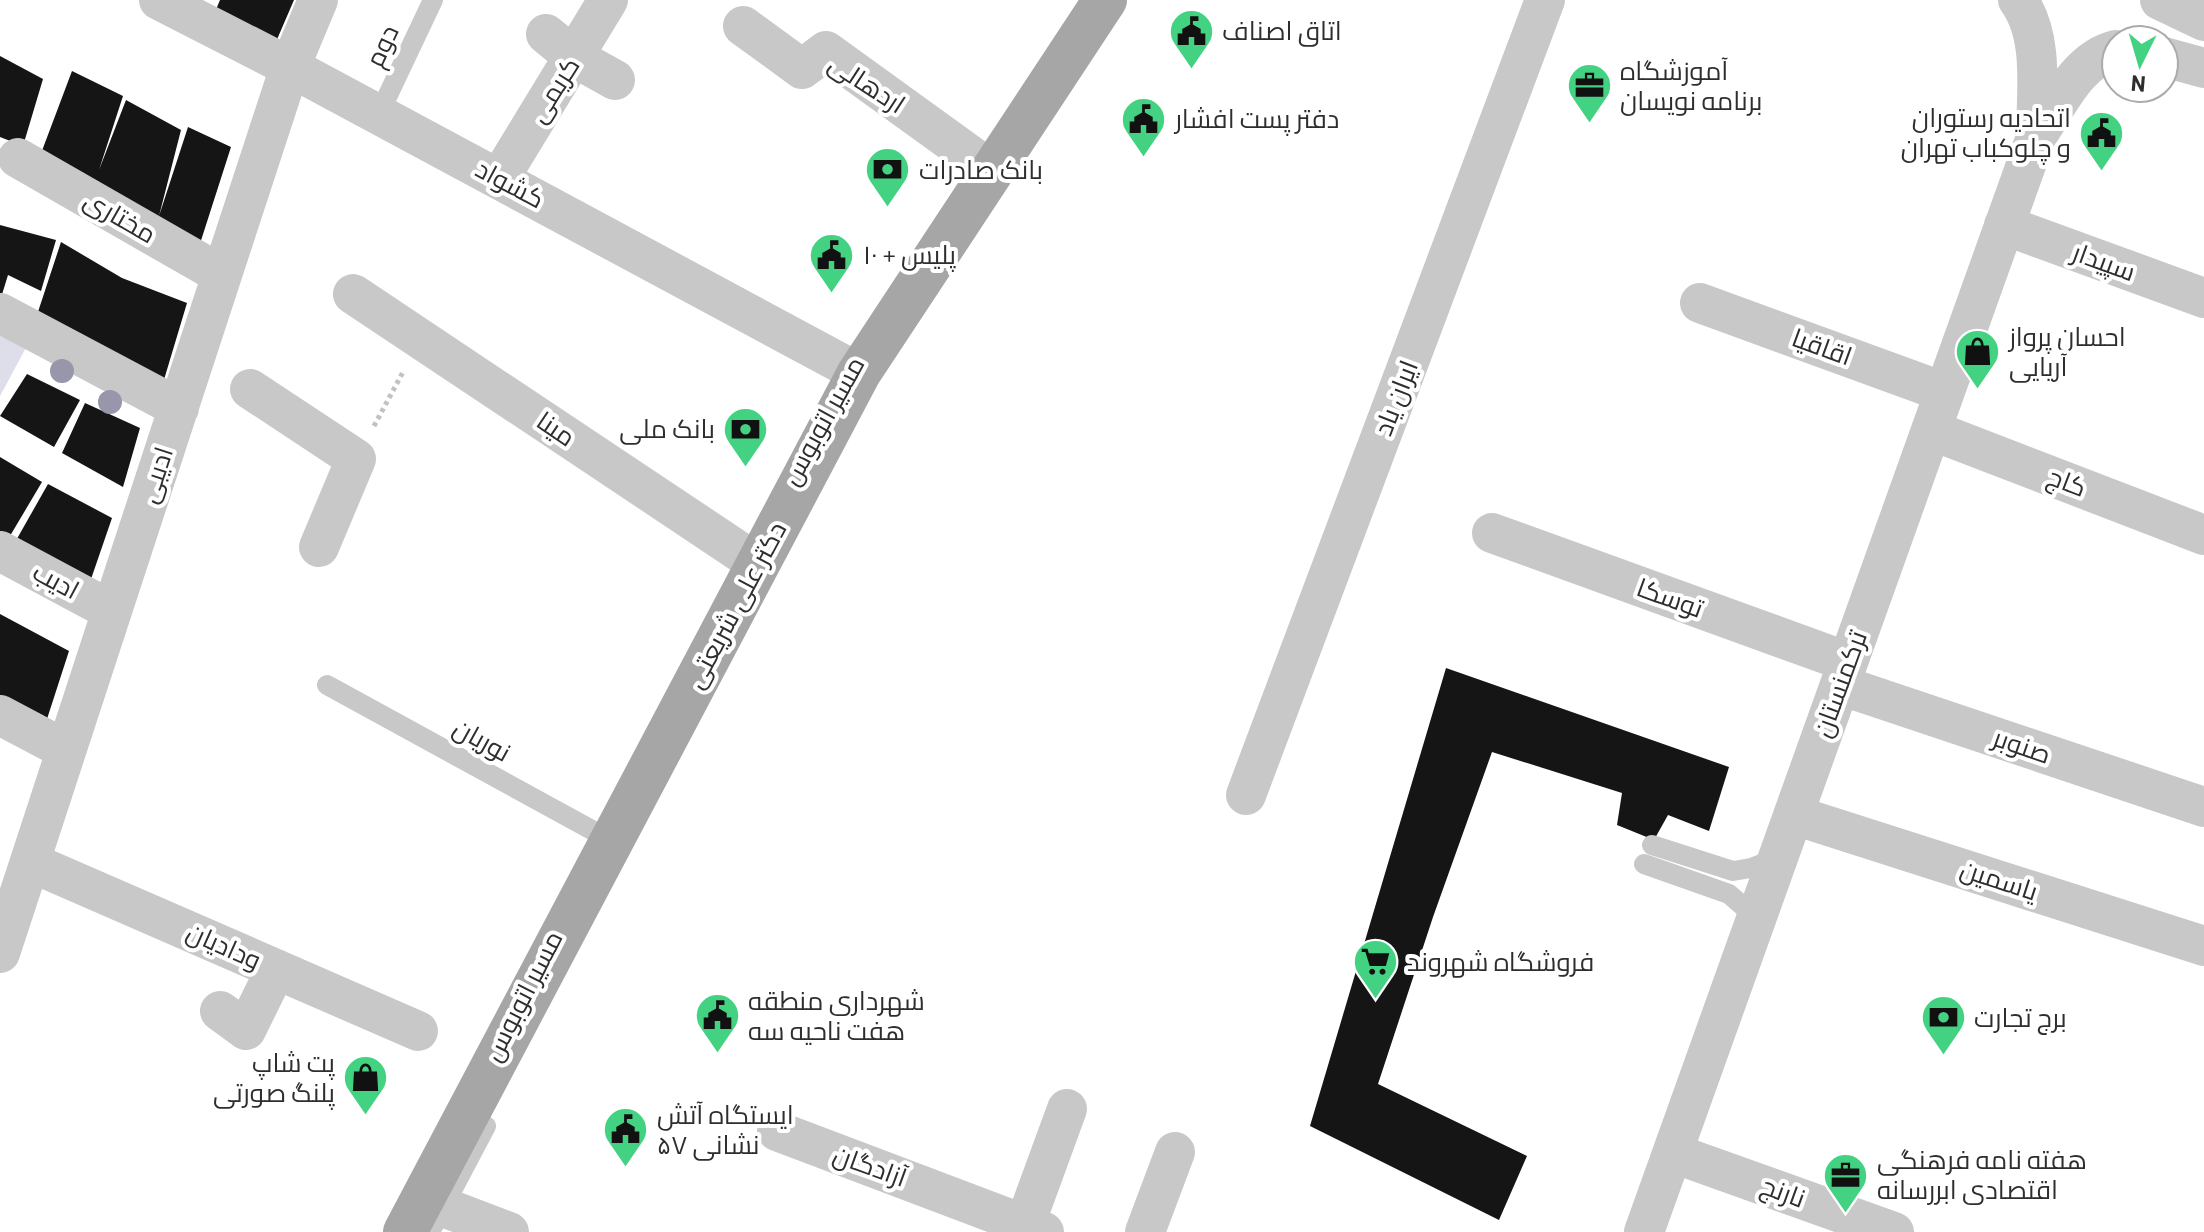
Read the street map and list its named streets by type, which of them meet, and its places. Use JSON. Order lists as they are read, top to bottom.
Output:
{
  "streets": {
    "main road": ["دکتر علی شریعتی"],
    "street": [
      "اردهالی",
      "کریمی",
      "کشواد",
      "مختاری",
      "سپیدار",
      "اقاقیا",
      "ایران یاد",
      "مینا",
      "ادیبی",
      "کاج",
      "ادیب",
      "توسکا",
      "ترکمنستان",
      "صنوبر",
      "یاسمین",
      "ودادیان",
      "آزادگان",
      "نارنج"
    ],
    "lane": ["دوم", "مسیر اتوبوس", "نوریان"]
  },
  "crossings": [
    ["دوم", "کشواد"],
    ["اردهالی", "دکتر علی شریعتی"],
    ["کریمی", "کشواد"],
    ["کشواد", "ادیبی"],
    ["کشواد", "دکتر علی شریعتی"],
    ["مختاری", "ادیبی"],
    ["سپیدار", "ترکمنستان"],
    ["اقاقیا", "ترکمنستان"],
    ["مینا", "دکتر علی شریعتی"],
    ["ادیبی", "ادیب"],
    ["ادیبی", "ودادیان"],
    ["کاج", "ترکمنستان"],
    ["توسکا", "ترکمنستان"],
    ["توسکا", "صنوبر"],
    ["دکتر علی شریعتی", "نوریان"],
    ["ترکمنستان", "صنوبر"],
    ["ترکمنستان", "یاسمین"],
    ["ترکمنستان", "نارنج"]
  ],
  "places": {
    "public building": [
      "اتاق اصناف",
      "دفتر پست افشار",
      "اتحادیه رستوران و چلوکباب تهران",
      "پلیس + ۱۰",
      "شهرداری منطقه هفت ناحیه سه",
      "ایستگاه آتش نشانی ۵۷"
    ],
    "office": ["آموزشگاه برنامه نویسان", "هفته نامه فرهنگی اقتصادی ابررسانه"],
    "bank": ["بانک صادرات", "بانک ملی", "برج تجارت"],
    "shop": ["احسان پرواز آریایی", "پت شاپ پلنگ صورتی"],
    "supermarket": ["فروشگاه شهروند"]
  },
  "north": "bottom"
}
